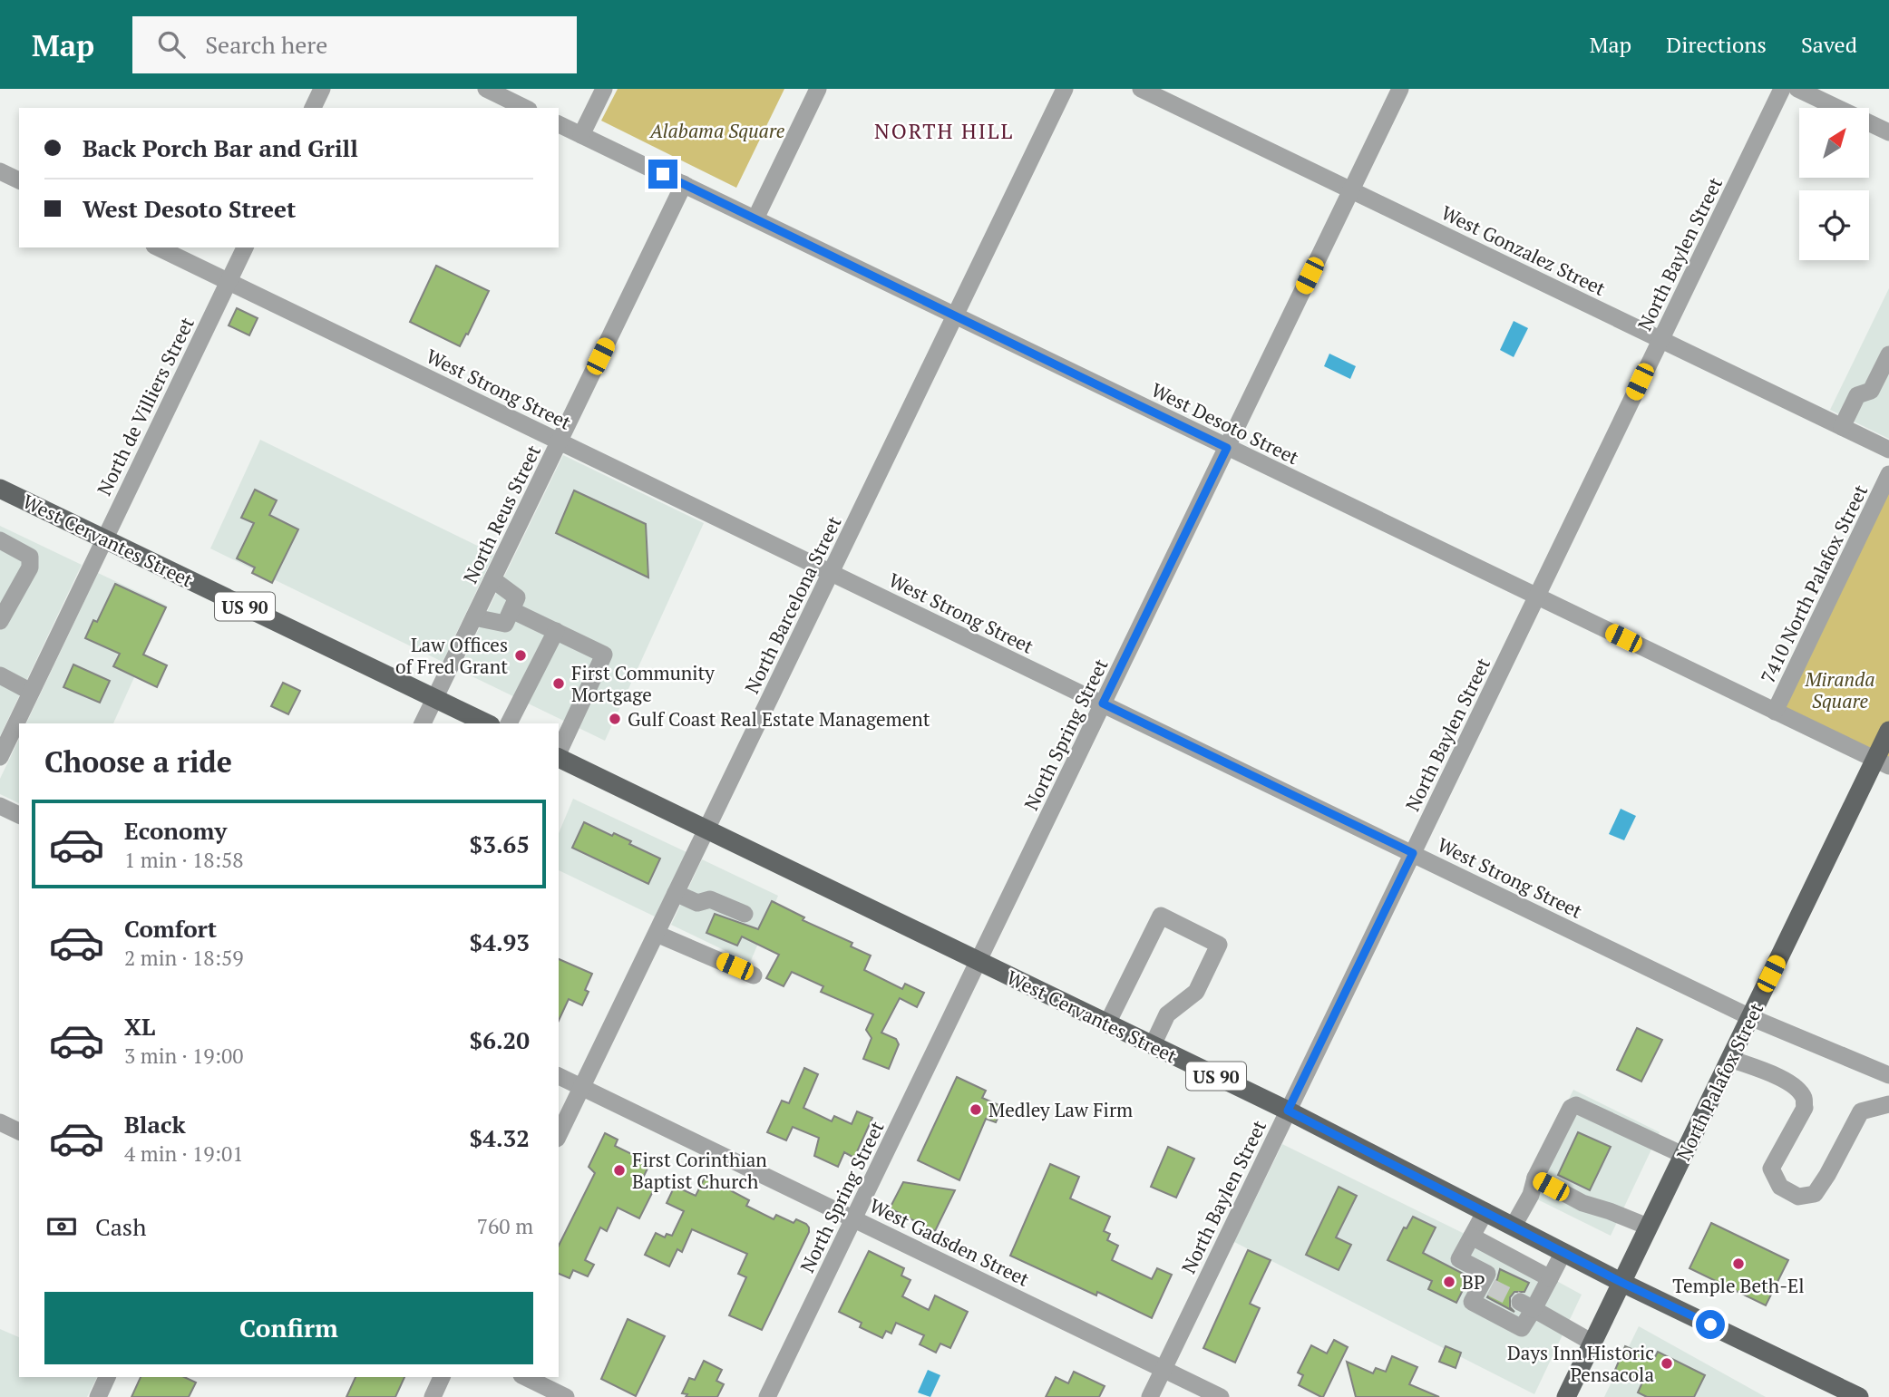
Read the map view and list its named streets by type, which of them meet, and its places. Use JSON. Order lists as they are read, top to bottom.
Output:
{
  "streets": {
    "main road": ["West Cervantes Street", "US 90", "North Palafox Street"],
    "street": [
      "West Gonzalez Street",
      "North Baylen Street",
      "West Strong Street",
      "North de Villiers Street",
      "West Desoto Street",
      "North Reus Street",
      "7410 North Palafox Street",
      "North Barcelona Street",
      "North Spring Street",
      "West Gadsden Street"
    ]
  },
  "crossings": [
    ["West Gonzalez Street", "North Baylen Street"],
    ["West Gonzalez Street", "North Spring Street"],
    ["North Baylen Street", "West Strong Street"],
    ["North Baylen Street", "West Desoto Street"],
    ["North Baylen Street", "West Cervantes Street"],
    ["North Baylen Street", "West Gadsden Street"],
    ["West Strong Street", "North de Villiers Street"],
    ["West Strong Street", "North Reus Street"],
    ["West Strong Street", "North Barcelona Street"],
    ["West Strong Street", "North Spring Street"],
    ["West Strong Street", "North Palafox Street"],
    ["North de Villiers Street", "West Cervantes Street"],
    ["West Desoto Street", "North Reus Street"],
    ["West Desoto Street", "7410 North Palafox Street"],
    ["West Desoto Street", "North Barcelona Street"],
    ["West Desoto Street", "North Spring Street"],
    ["West Desoto Street", "North Palafox Street"],
    ["North Reus Street", "West Cervantes Street"],
    ["West Cervantes Street", "North Barcelona Street"],
    ["West Cervantes Street", "US 90"],
    ["West Cervantes Street", "North Spring Street"],
    ["West Cervantes Street", "North Palafox Street"],
    ["North Barcelona Street", "West Gadsden Street"],
    ["US 90", "North Palafox Street"],
    ["North Spring Street", "West Gadsden Street"]
  ],
  "districts": ["NORTH HILL"],
  "parks": ["Alabama Square", "Miranda Square"],
  "places": [
    "Law Offices of Fred Grant",
    "First Community Mortgage",
    "Gulf Coast Real Estate Management",
    "Medley Law Firm",
    "First Corinthian Baptist Church",
    "Temple Beth-El",
    "BP",
    "Days Inn Historic Pensacola"
  ],
  "north": "top right",
  "page": {
    "header": "Map",
    "search": "Search here",
    "nav": ["Map", "Directions", "Saved"],
    "banner": ["Back Porch Bar and Grill", "West Desoto Street"],
    "heading": "Choose a ride",
    "list": [
      {
        "name": "Economy",
        "note": "1 min · 18:58",
        "value": "$3.65"
      },
      {
        "name": "Comfort",
        "note": "2 min · 18:59",
        "value": "$4.93"
      },
      {
        "name": "XL",
        "note": "3 min · 19:00",
        "value": "$6.20"
      },
      {
        "name": "Black",
        "note": "4 min · 19:01",
        "value": "$4.32"
      }
    ],
    "pay": ["Cash", "760 m"],
    "buttons": "Confirm"
  }
}
